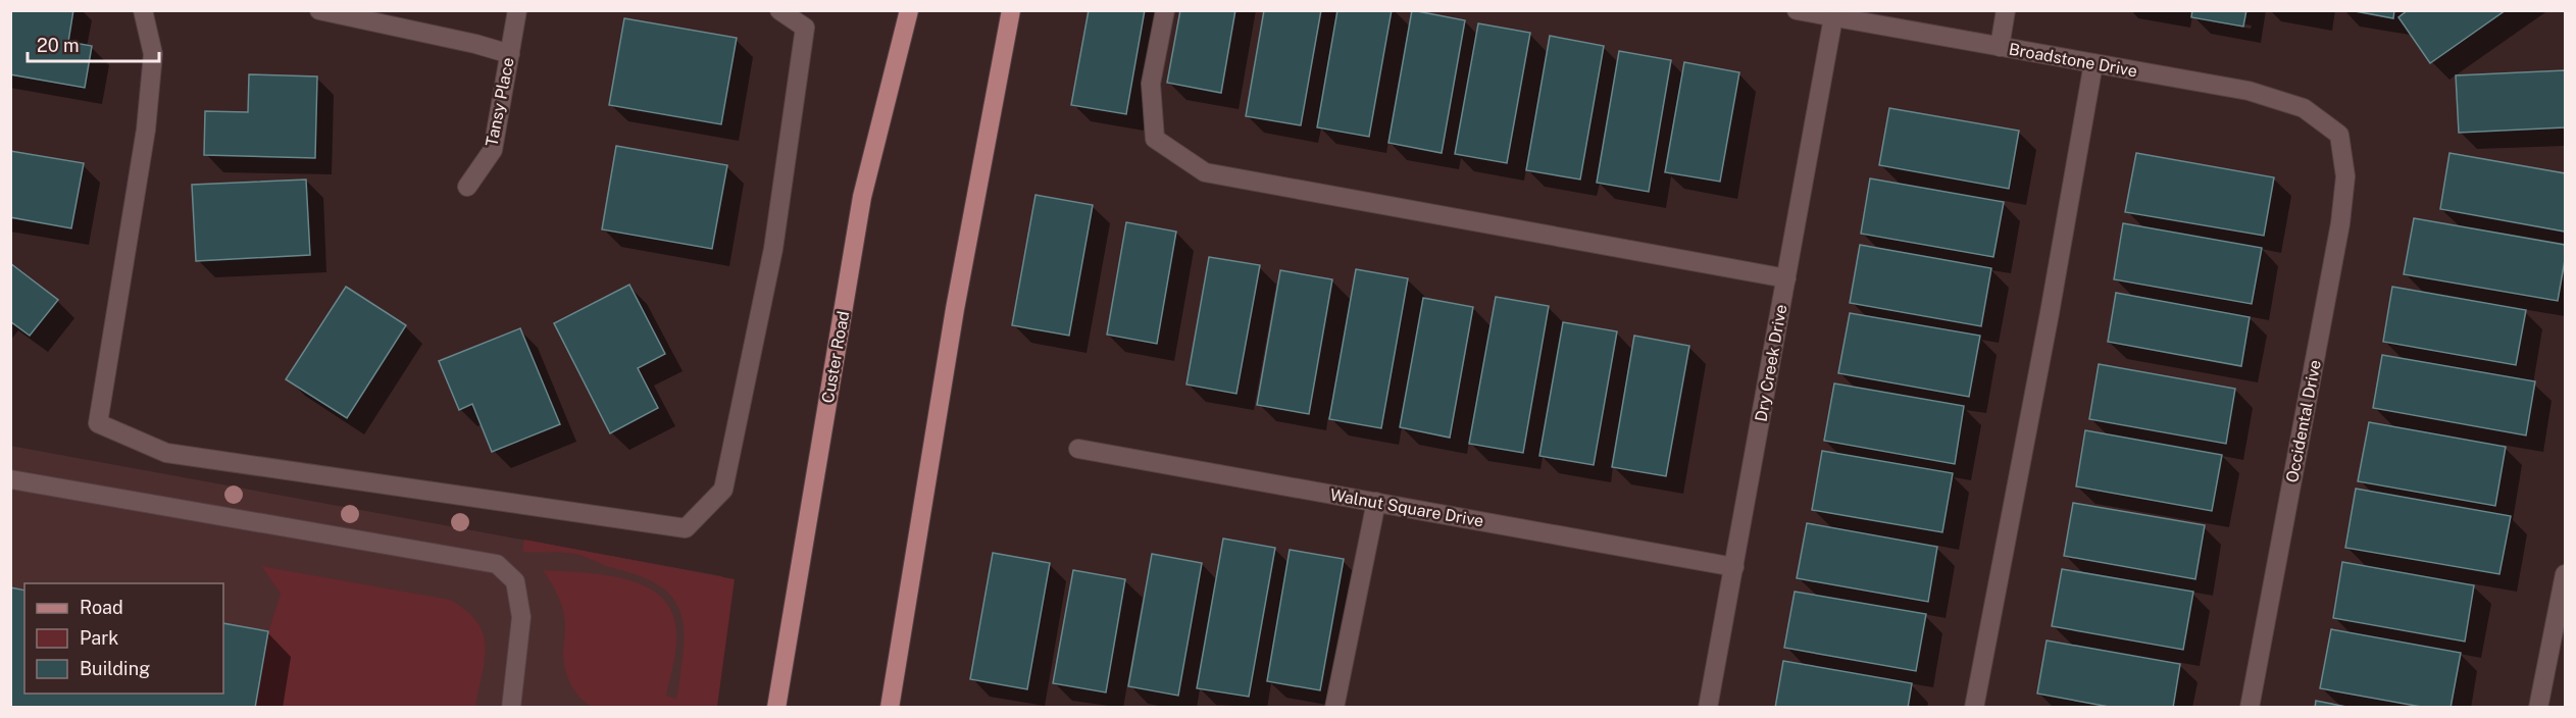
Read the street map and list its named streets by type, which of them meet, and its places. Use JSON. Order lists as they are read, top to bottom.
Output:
{
  "streets": {
    "main road": ["Custer Road"],
    "street": [
      "Broadstone Drive",
      "Tansy Place",
      "Dry Creek Drive",
      "Occidental Drive",
      "Walnut Square Drive"
    ]
  },
  "crossings": [
    ["Broadstone Drive", "Dry Creek Drive"],
    ["Broadstone Drive", "Occidental Drive"],
    ["Dry Creek Drive", "Walnut Square Drive"]
  ],
  "legend": ["Road", "Park", "Building"],
  "scale_bar": "20 m"
}
